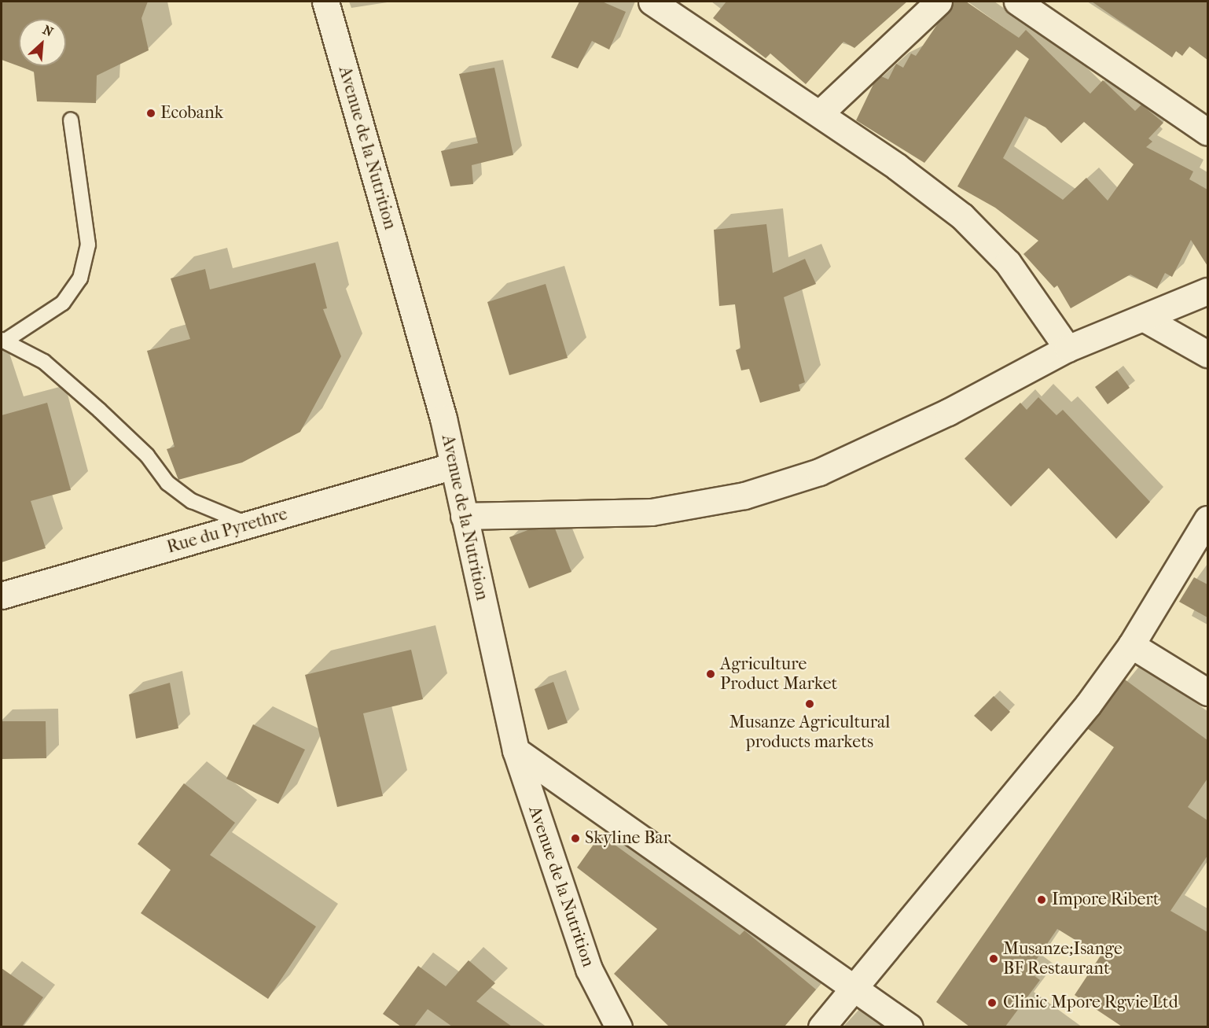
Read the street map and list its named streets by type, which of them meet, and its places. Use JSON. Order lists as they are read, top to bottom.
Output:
{
  "streets": {
    "street": ["Avenue de la Nutrition", "Rue du Pyrethre"]
  },
  "crossings": [
    ["Avenue de la Nutrition", "Rue du Pyrethre"]
  ],
  "places": [
    "Ecobank",
    "Agriculture Product Market",
    "Musanze Agricultural products markets",
    "Skyline Bar",
    "Impore Ribert",
    "Musanze;Isange BF Restaurant",
    "Clinic Mpore Rgvie Ltd"
  ],
  "north": "top right"
}
